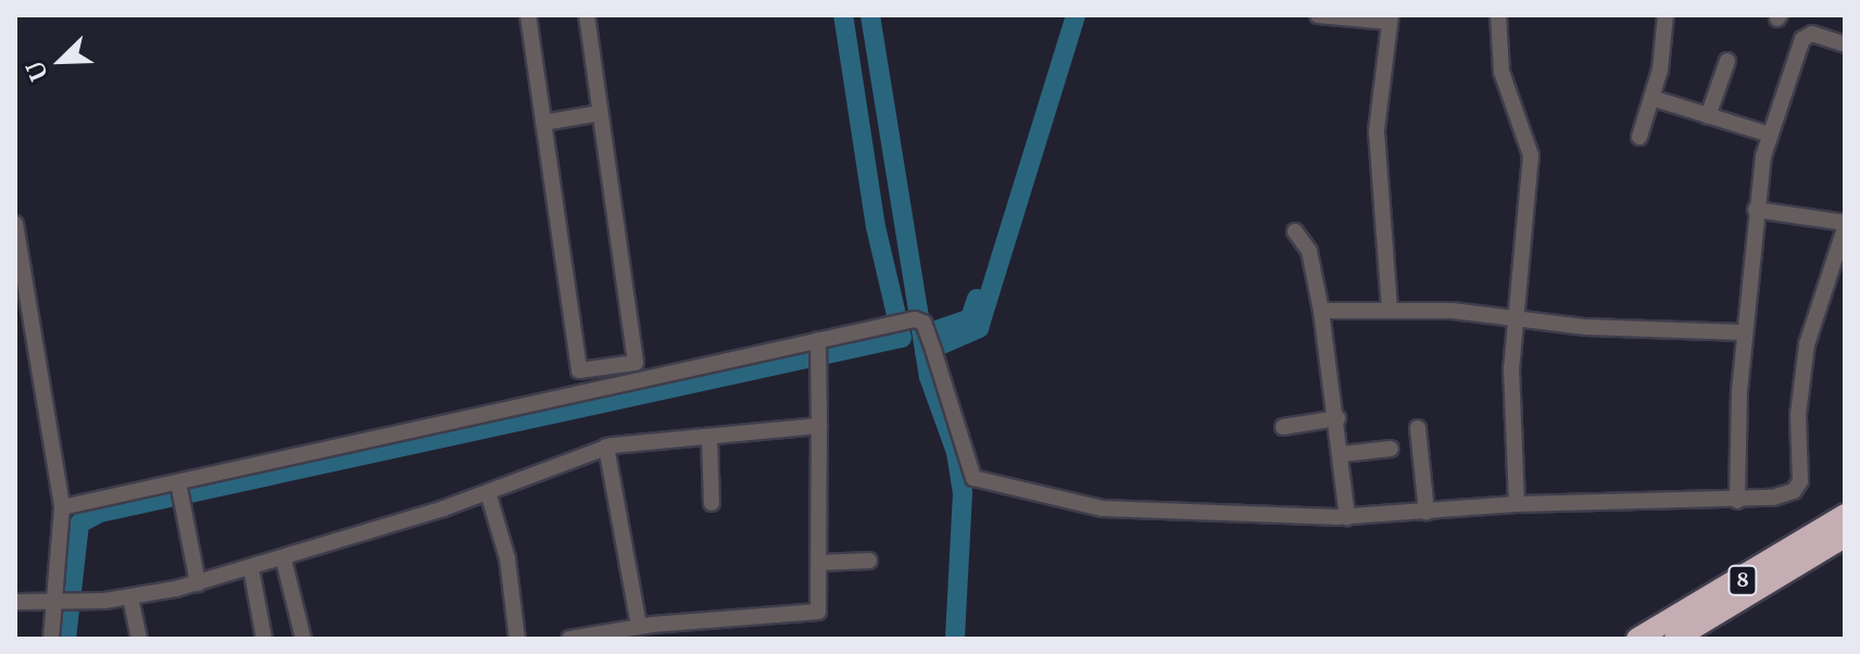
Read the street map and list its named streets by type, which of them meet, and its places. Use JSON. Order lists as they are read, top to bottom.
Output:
{
  "streets": {
    "highway": ["8"]
  },
  "north": "bottom left"
}
